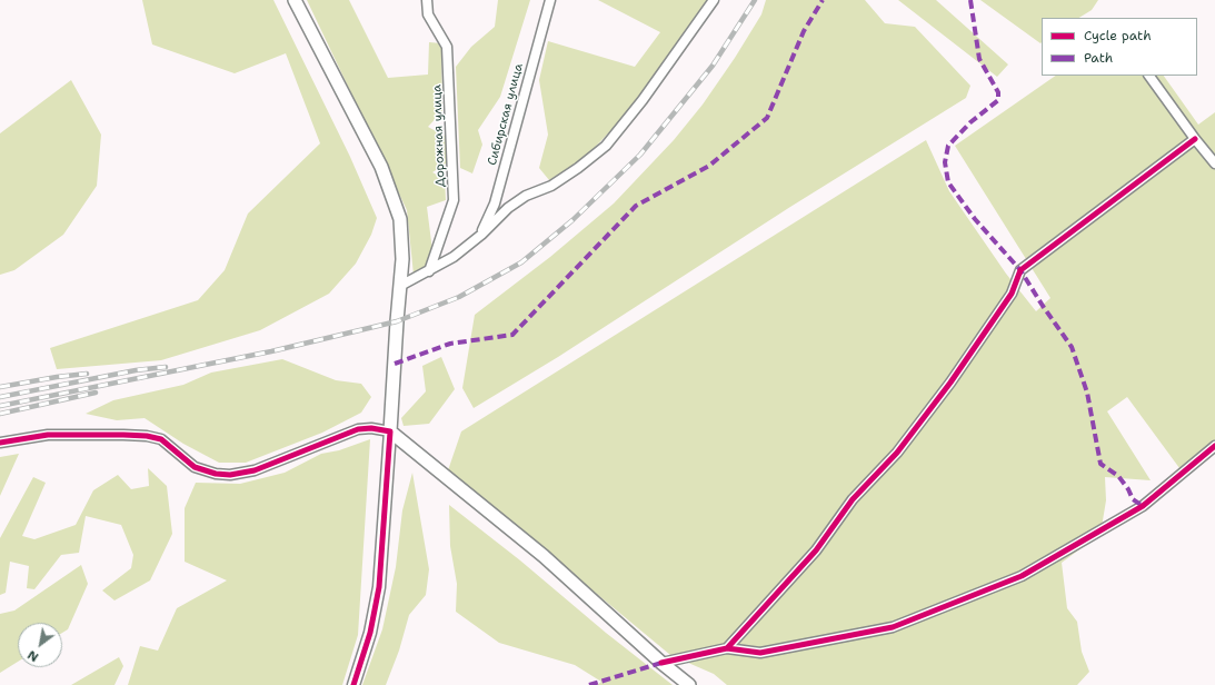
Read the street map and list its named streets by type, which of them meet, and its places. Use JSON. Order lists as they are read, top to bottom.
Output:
{
  "streets": {
    "street": ["Сибирская улица", "Дорожная улица"]
  },
  "legend": ["Cycle path", "Path"],
  "north": "bottom left"
}
